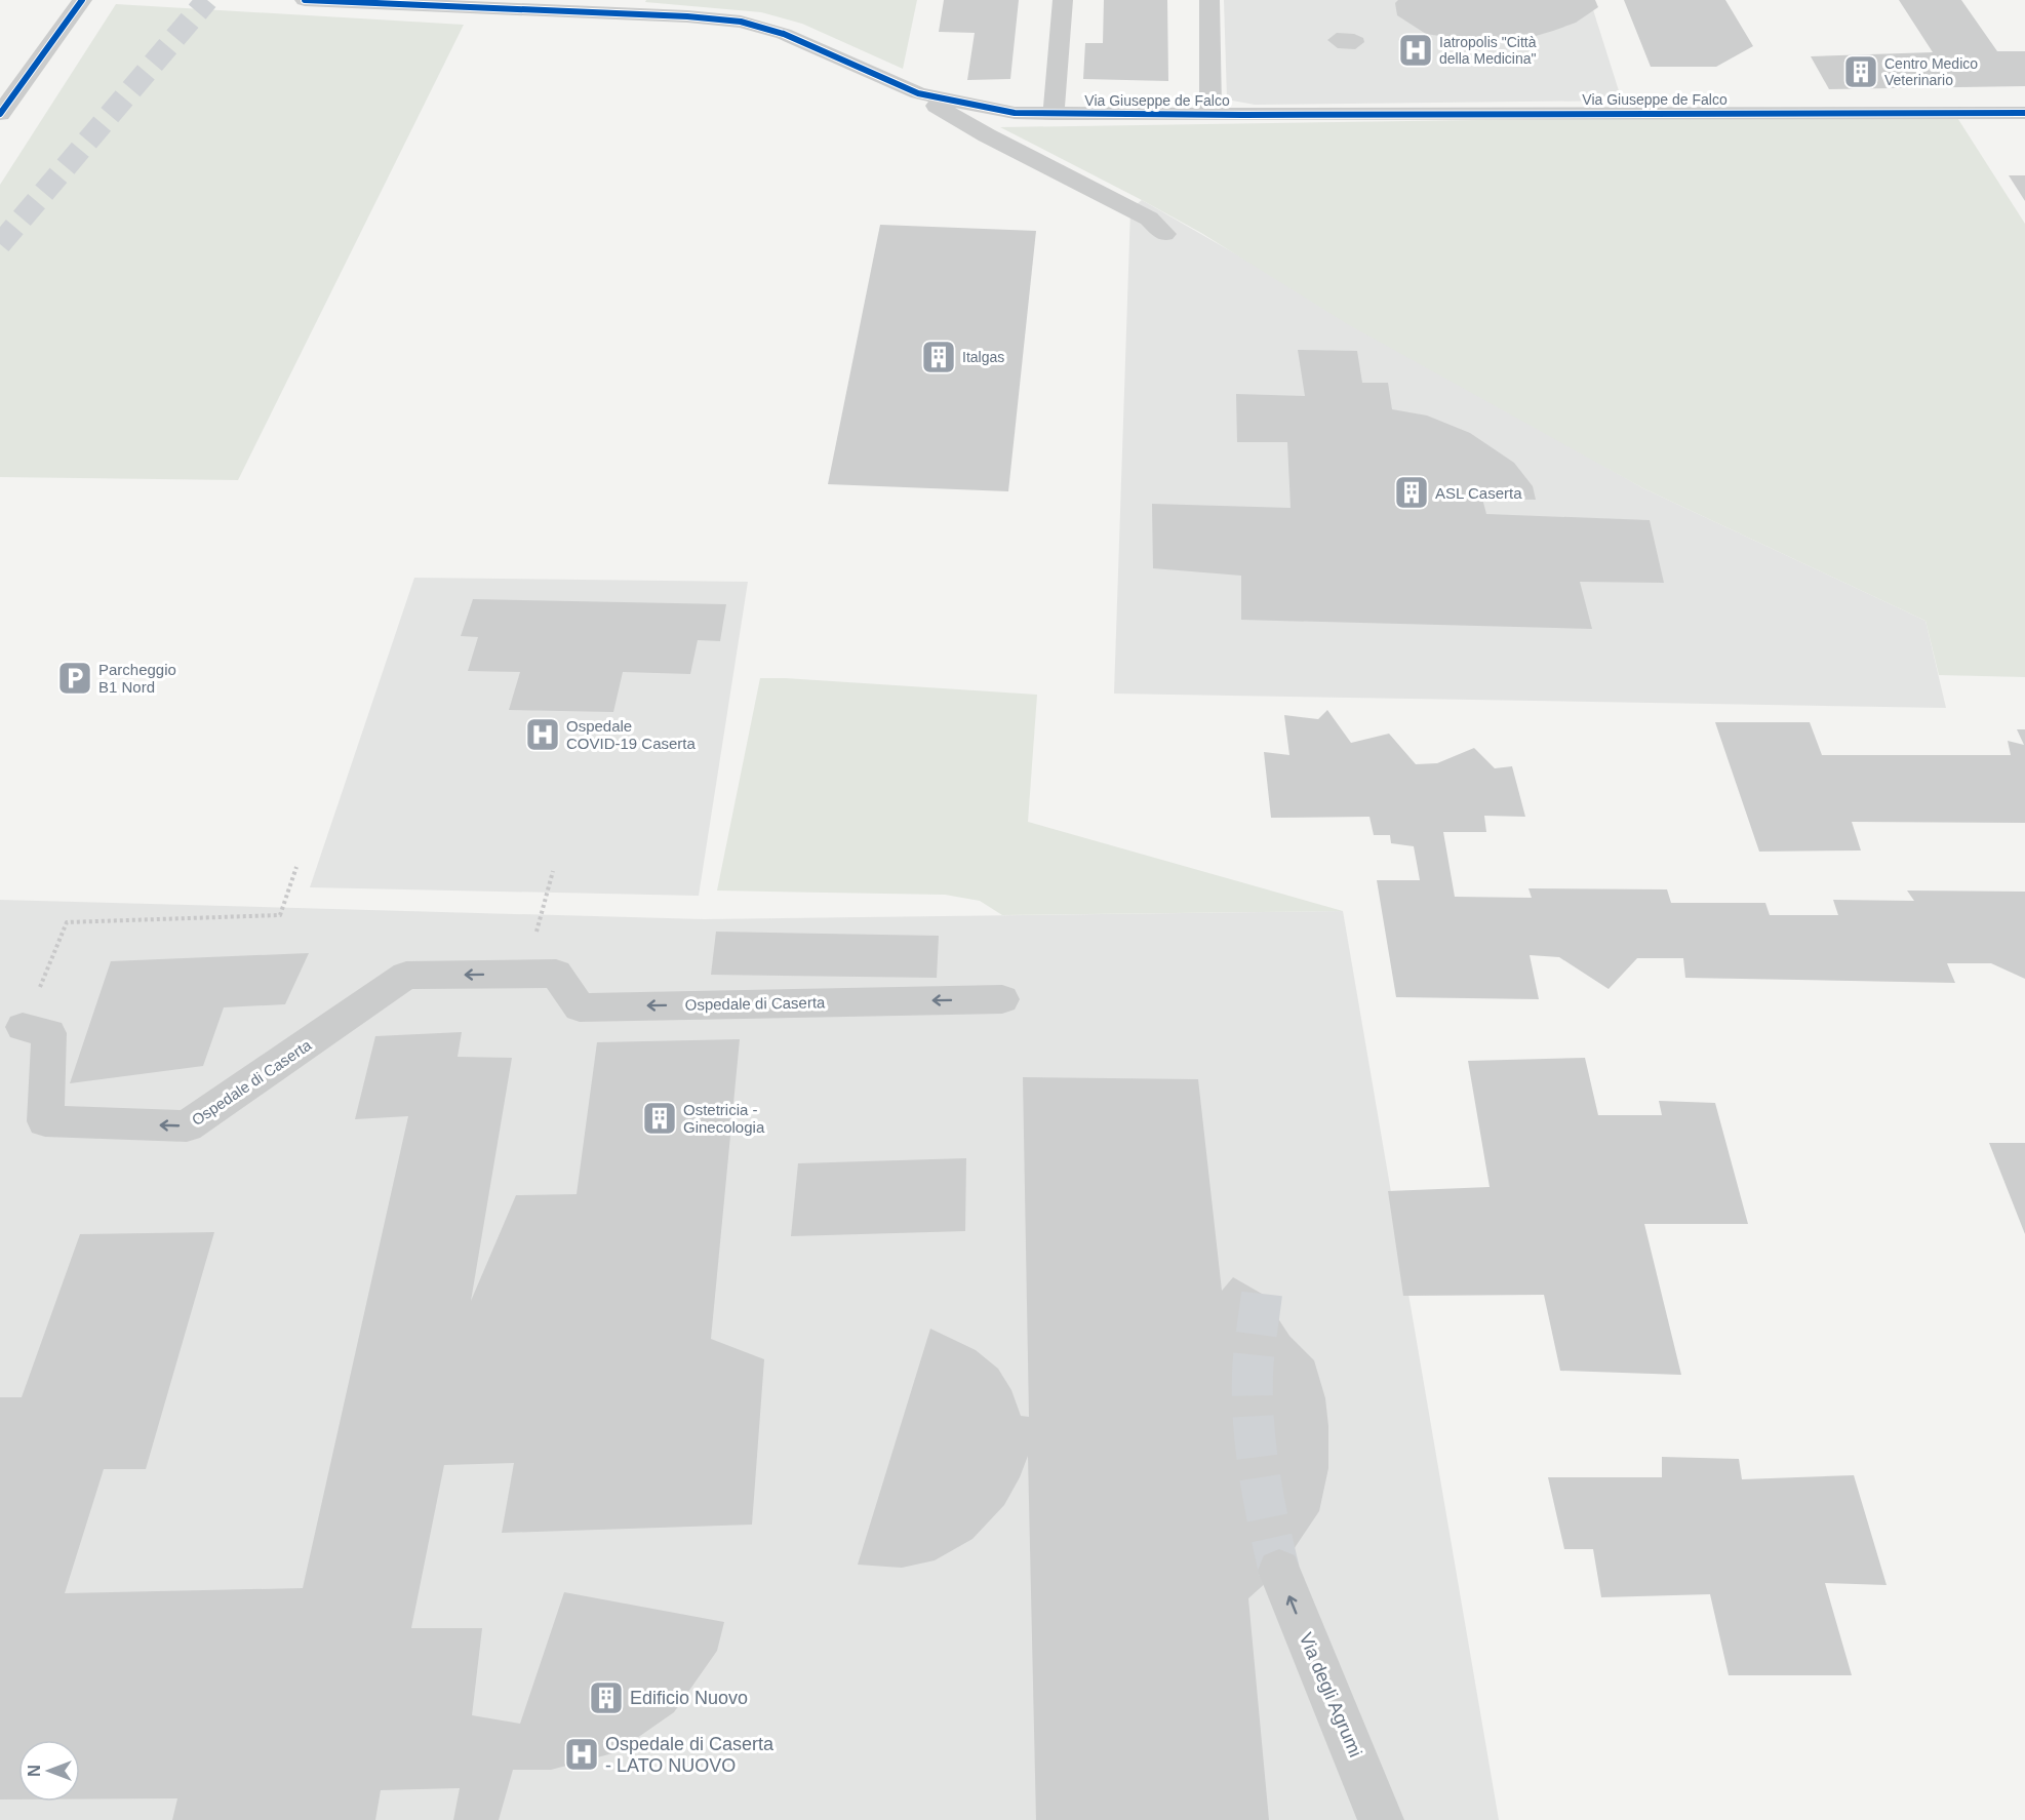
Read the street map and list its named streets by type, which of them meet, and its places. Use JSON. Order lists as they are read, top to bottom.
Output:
{
  "streets": {
    "street": ["Via Giuseppe de Falco", "Ospedale di Caserta", "Via degli Agrumi"]
  },
  "one_way": ["Ospedale di Caserta", "Via degli Agrumi"],
  "places": {
    "hospital": ["Iatropolis \"Città della Medicina\"", "Ospedale COVID-19 Caserta", "Ospedale di Caserta - LATO NUOVO"],
    "building": [
      "Centro Medico Veterinario",
      "Italgas",
      "ASL Caserta",
      "Ostetricia - Ginecologia",
      "Edificio Nuovo"
    ],
    "parking": ["Parcheggio B1 Nord"]
  },
  "north": "left"
}
